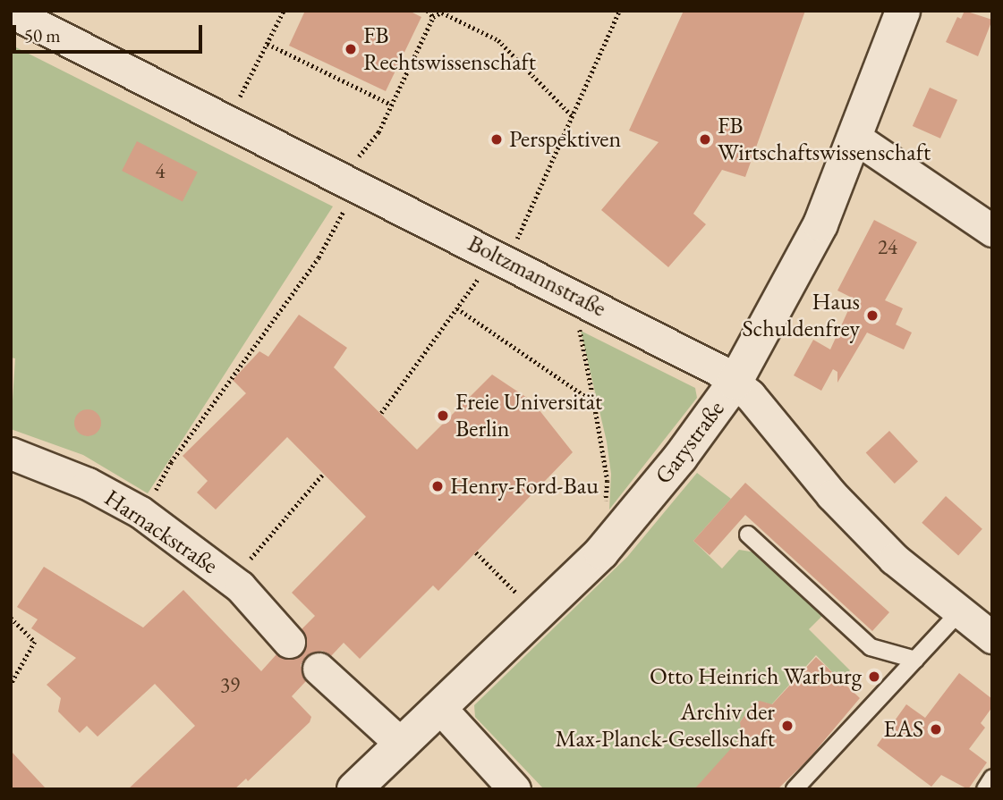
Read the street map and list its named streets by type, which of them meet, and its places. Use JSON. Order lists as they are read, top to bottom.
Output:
{
  "streets": {
    "street": ["Boltzmannstraße", "Garystraße", "Harnackstraße"]
  },
  "crossings": [
    ["Boltzmannstraße", "Garystraße"]
  ],
  "places": [
    "FB Rechtswissenschaft",
    "Perspektiven",
    "FB Wirtschaftswissenschaft",
    "Haus Schuldenfrey",
    "Freie Universität Berlin",
    "Henry-Ford-Bau",
    "Otto Heinrich Warburg",
    "Archiv der Max-Planck-Gesellschaft",
    "EAS"
  ],
  "house_numbers": ["4", "24", "39"],
  "scale_bar": "50 m"
}
